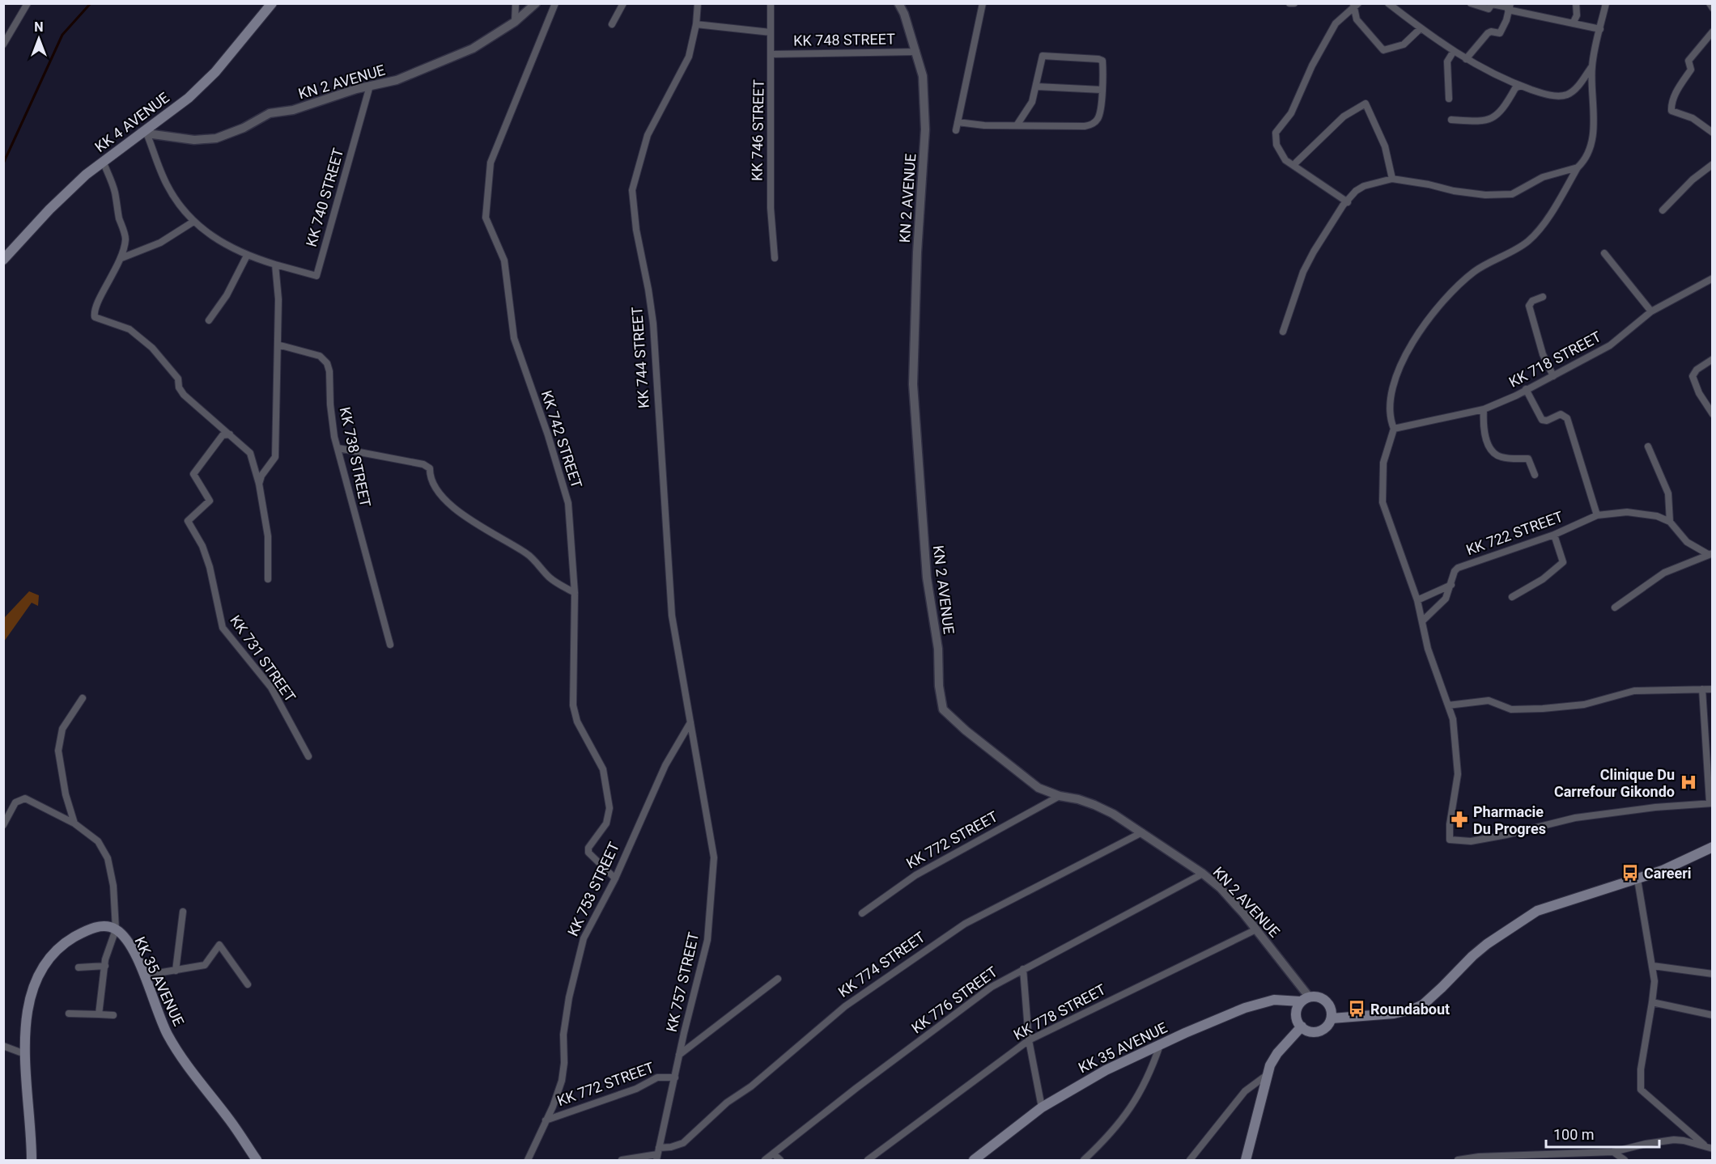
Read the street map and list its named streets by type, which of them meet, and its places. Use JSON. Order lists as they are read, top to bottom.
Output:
{
  "streets": {
    "main road": ["KK 4 AVENUE", "KK 35 AVENUE"],
    "street": [
      "KK 748 STREET",
      "KN 2 AVENUE",
      "KK 746 STREET",
      "KK 740 STREET",
      "KK 744 STREET",
      "KK 718 STREET",
      "KK 742 STREET",
      "KK 738 STREET",
      "KK 722 STREET",
      "KK 731 STREET",
      "KK 772 STREET",
      "KK 753 STREET",
      "KK 774 STREET",
      "KK 757 STREET",
      "KK 776 STREET",
      "KK 778 STREET"
    ]
  },
  "crossings": [
    ["KK 748 STREET", "KN 2 AVENUE"],
    ["KK 748 STREET", "KK 746 STREET"],
    ["KN 2 AVENUE", "KK 4 AVENUE"],
    ["KN 2 AVENUE", "KK 740 STREET"],
    ["KN 2 AVENUE", "KK 772 STREET"],
    ["KN 2 AVENUE", "KK 774 STREET"],
    ["KN 2 AVENUE", "KK 35 AVENUE"],
    ["KN 2 AVENUE", "KK 776 STREET"],
    ["KN 2 AVENUE", "KK 778 STREET"],
    ["KK 744 STREET", "KK 753 STREET"],
    ["KK 744 STREET", "KK 757 STREET"],
    ["KK 742 STREET", "KK 753 STREET"],
    ["KK 772 STREET", "KK 753 STREET"],
    ["KK 772 STREET", "KK 757 STREET"],
    ["KK 753 STREET", "KK 757 STREET"],
    ["KK 774 STREET", "KK 757 STREET"]
  ],
  "places": {
    "hospital": ["Clinique Du Carrefour Gikondo"],
    "pharmacy": ["Pharmacie Du Progres"],
    "bus stop": ["Careeri", "Roundabout"]
  },
  "scale_bar": "100 m",
  "north": "top"
}
